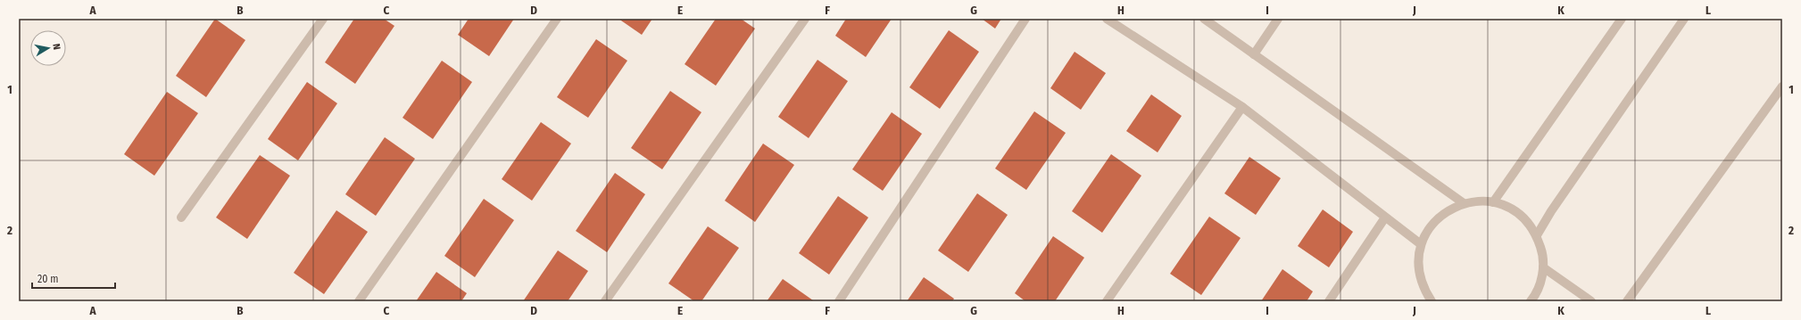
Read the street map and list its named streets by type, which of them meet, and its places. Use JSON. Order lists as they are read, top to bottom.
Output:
{
  "scale_bar": "20 m",
  "north": "right",
  "grid": {
    "columns": [
      "A",
      "B",
      "C",
      "D",
      "E",
      "F",
      "G",
      "H",
      "I",
      "J",
      "K",
      "L"
    ],
    "rows": ["1", "2"]
  }
}
